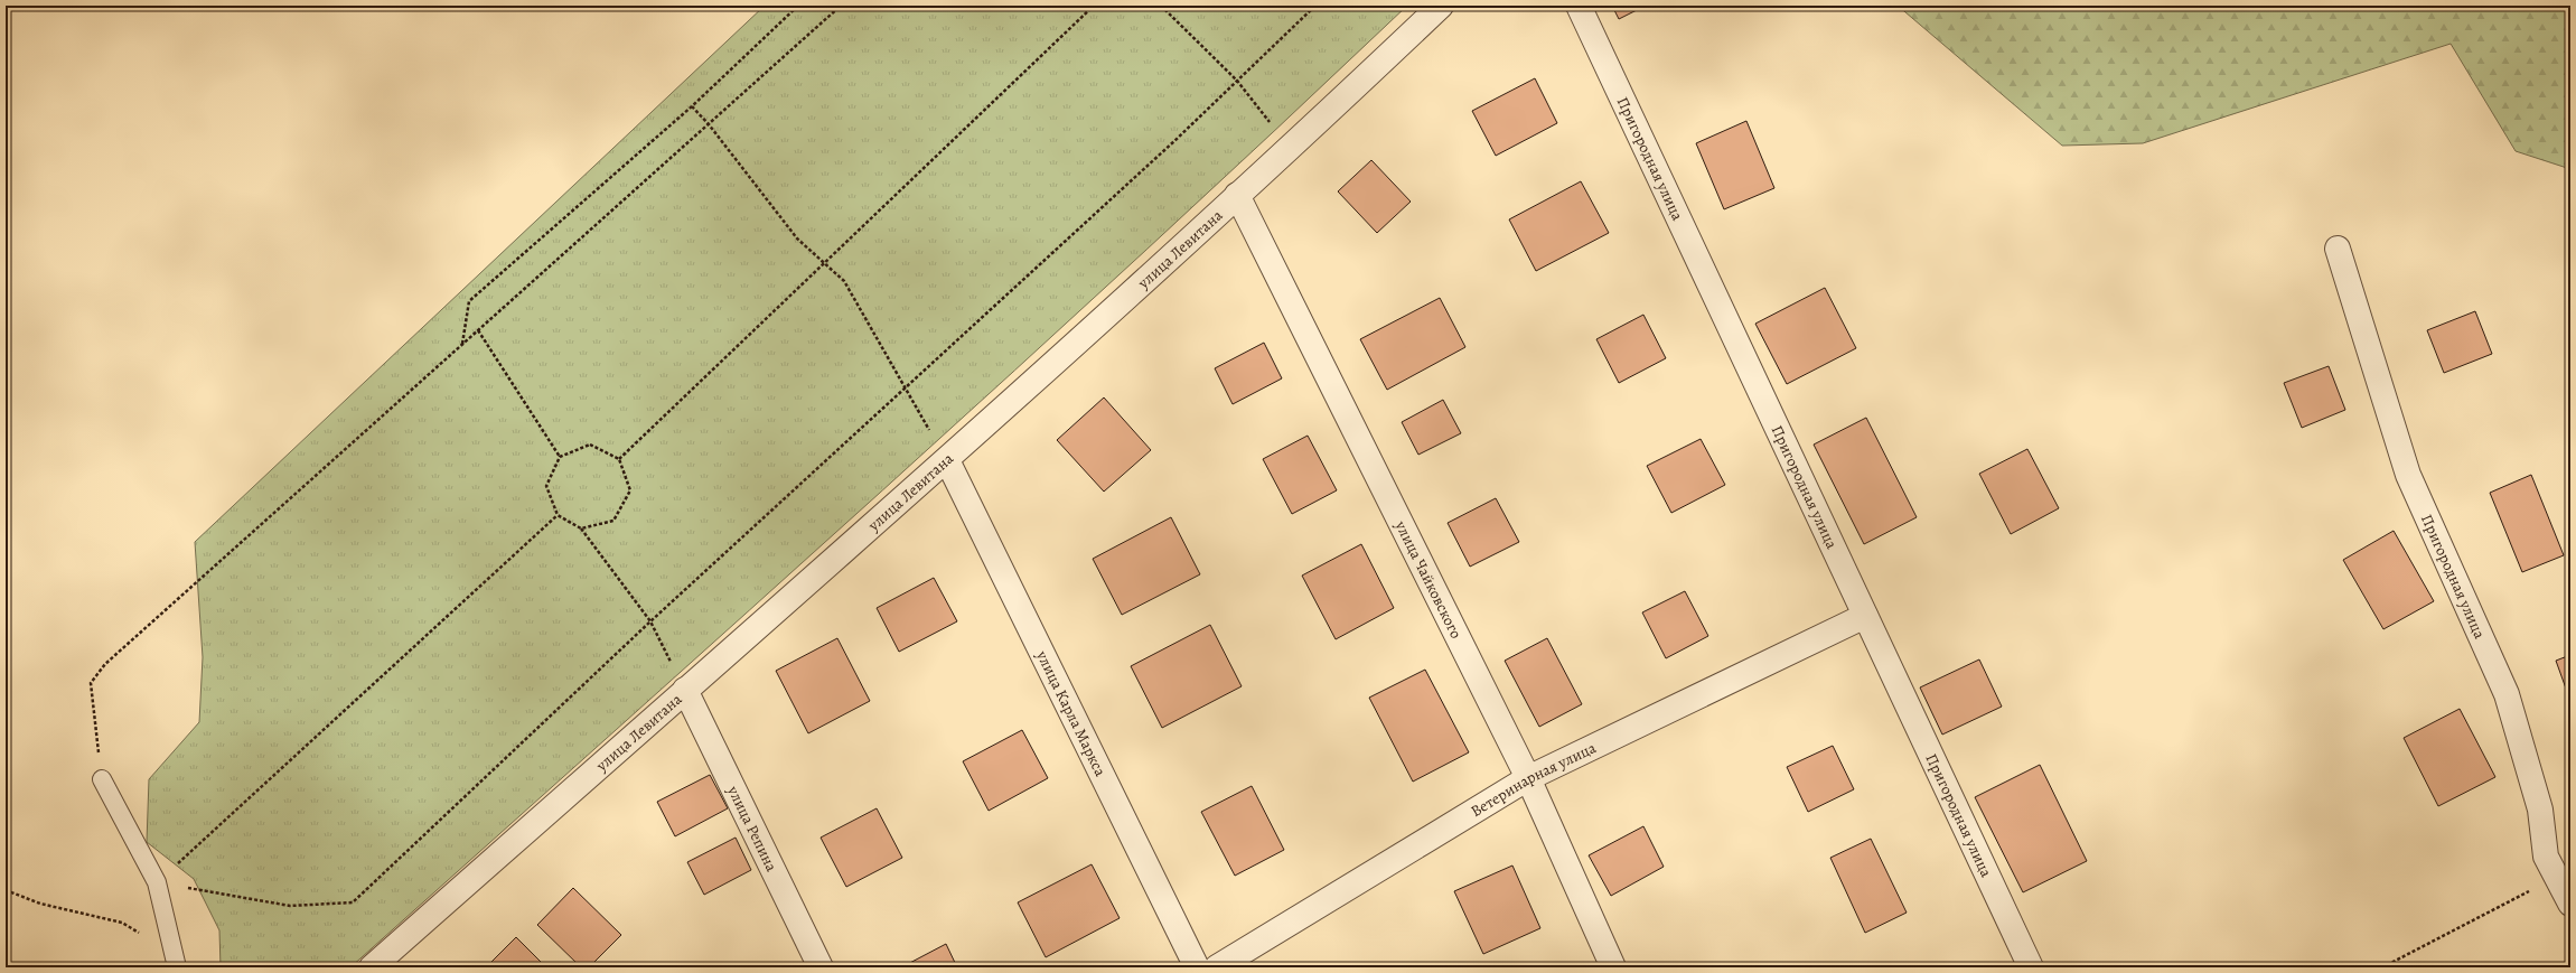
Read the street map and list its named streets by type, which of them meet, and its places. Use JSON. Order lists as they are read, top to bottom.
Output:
{
  "streets": {
    "street": [
      "Пригородная улица",
      "улица Левитана",
      "улица Чайковского",
      "улица Карла Маркса",
      "Ветеринарная улица",
      "улица Репина"
    ]
  },
  "crossings": [
    ["Пригородная улица", "Ветеринарная улица"],
    ["улица Левитана", "улица Чайковского"],
    ["улица Левитана", "улица Карла Маркса"],
    ["улица Левитана", "улица Репина"],
    ["улица Чайковского", "Ветеринарная улица"]
  ]
}
